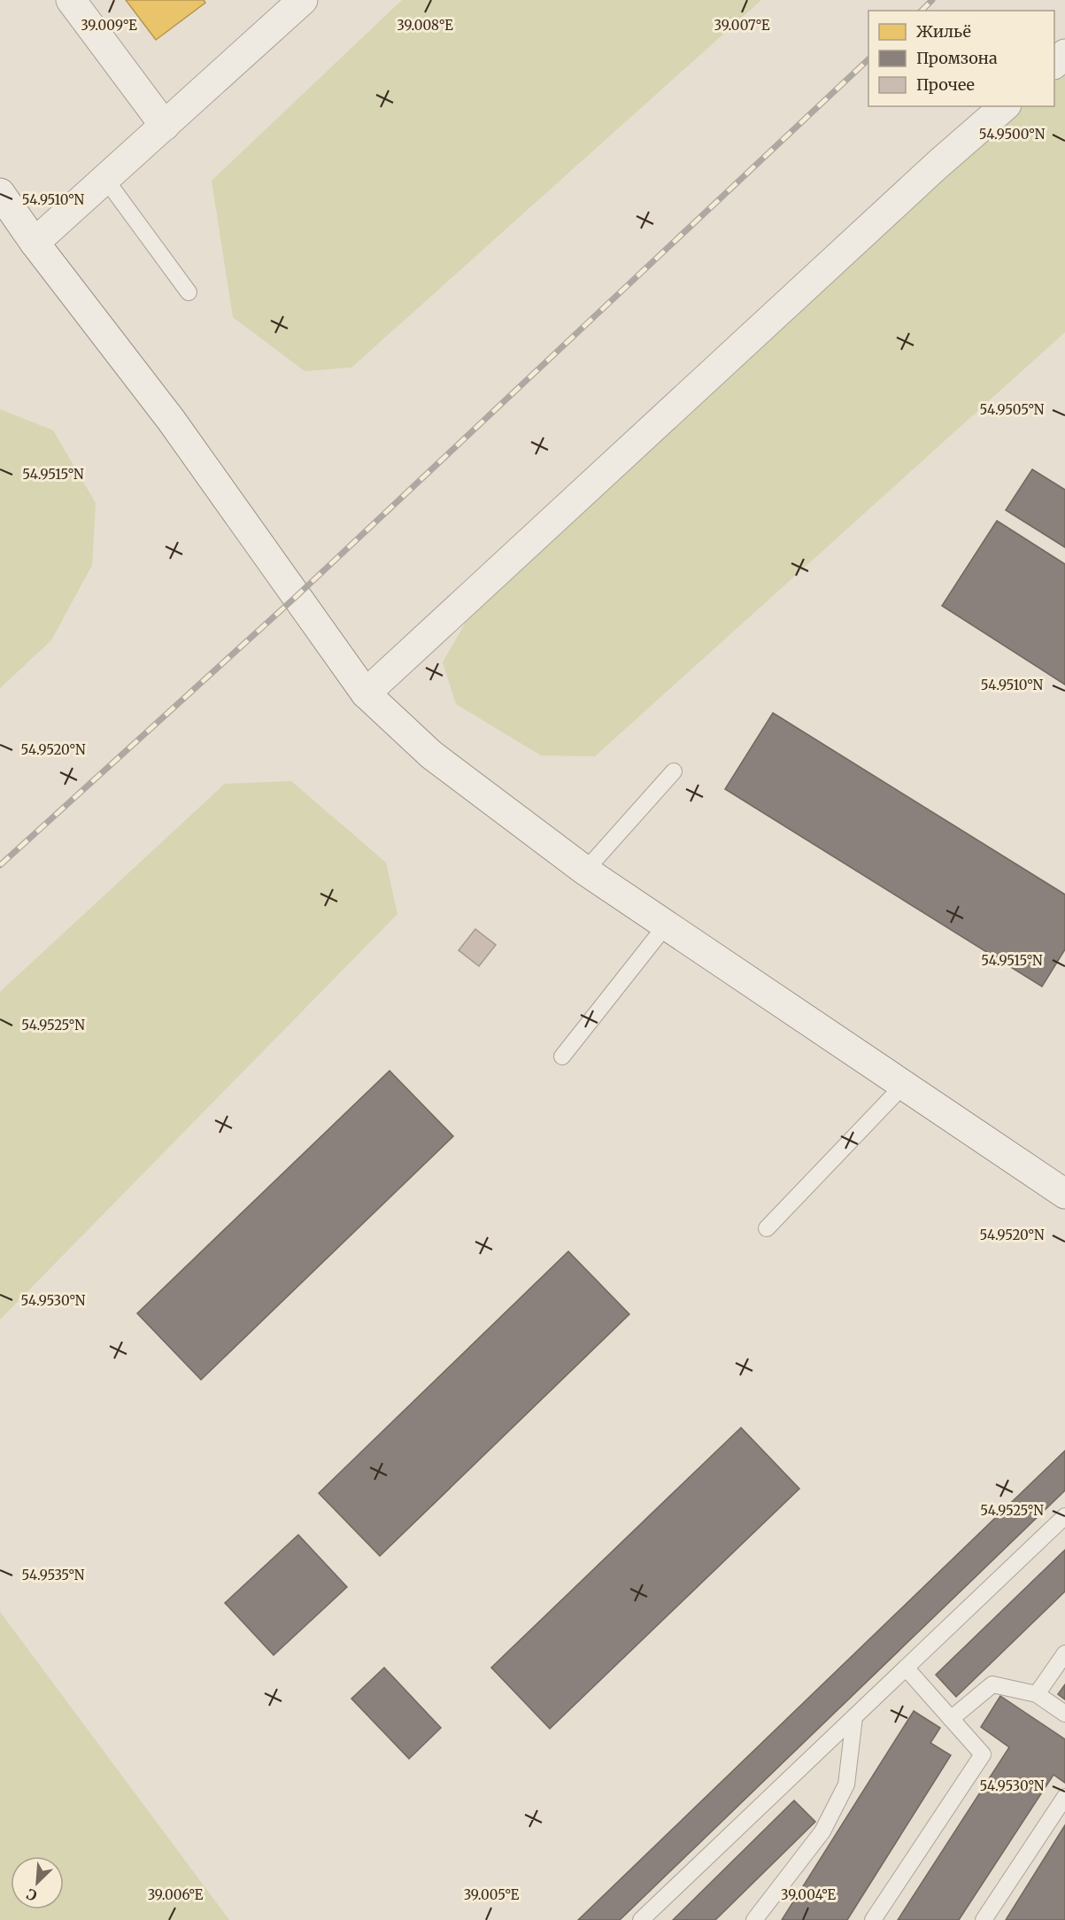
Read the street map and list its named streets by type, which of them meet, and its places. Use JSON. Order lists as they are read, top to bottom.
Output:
{
  "legend": ["Жильё", "Промзона", "Прочее"],
  "north": "bottom left",
  "coordinates": [
    "39.009°E",
    "39.008°E",
    "39.007°E",
    "54.9500°N",
    "54.9510°N",
    "54.9505°N",
    "54.9515°N",
    "54.9520°N",
    "54.9525°N",
    "54.9530°N",
    "54.9535°N",
    "39.006°E",
    "39.005°E",
    "39.004°E"
  ]
}
